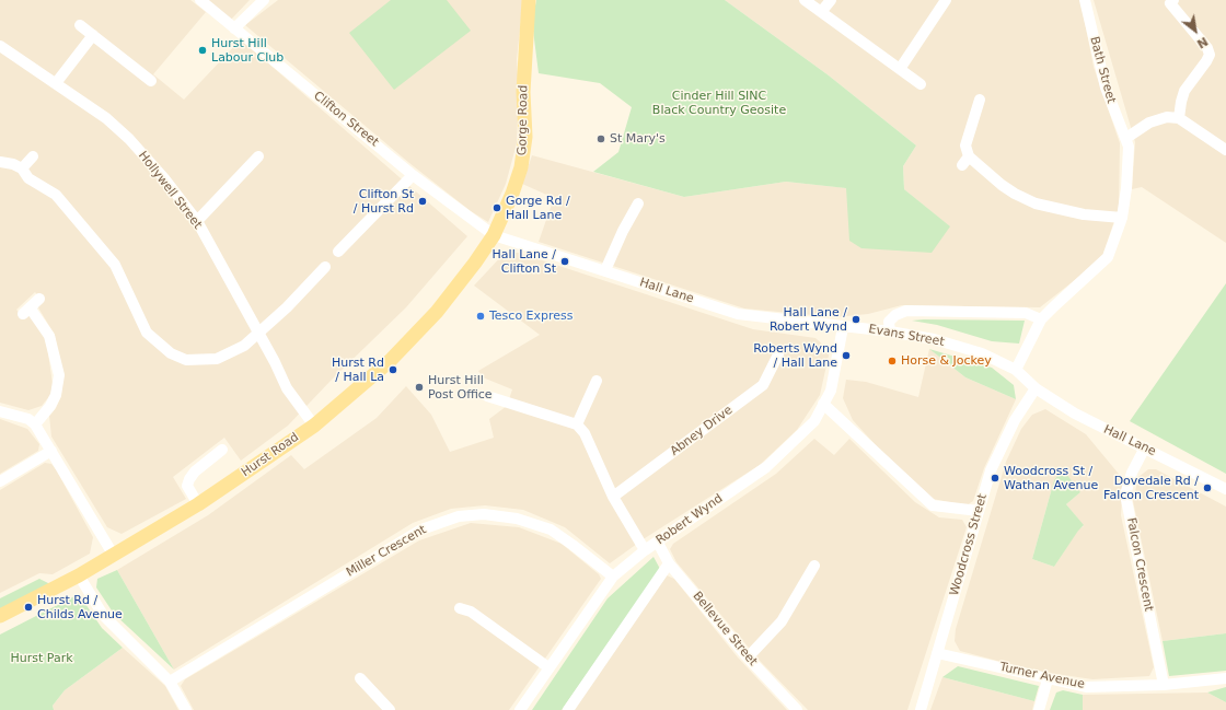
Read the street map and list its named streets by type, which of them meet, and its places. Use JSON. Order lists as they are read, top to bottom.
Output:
{
  "streets": {
    "main road": ["Gorge Road", "Hurst Road"],
    "street": [
      "Bath Street",
      "Clifton Street",
      "Hollywell Street",
      "Hall Lane",
      "Evans Street",
      "Abney Drive",
      "Robert Wynd",
      "Woodcross Street",
      "Miller Crescent",
      "Falcon Crescent",
      "Bellevue Street",
      "Turner Avenue"
    ]
  },
  "crossings": [
    ["Bath Street", "Evans Street"],
    ["Clifton Street", "Gorge Road"],
    ["Clifton Street", "Hall Lane"],
    ["Clifton Street", "Hurst Road"],
    ["Gorge Road", "Hall Lane"],
    ["Gorge Road", "Hurst Road"],
    ["Hollywell Street", "Hurst Road"],
    ["Hall Lane", "Evans Street"],
    ["Hall Lane", "Hurst Road"],
    ["Hall Lane", "Robert Wynd"],
    ["Hall Lane", "Woodcross Street"],
    ["Hall Lane", "Falcon Crescent"],
    ["Evans Street", "Robert Wynd"],
    ["Evans Street", "Woodcross Street"],
    ["Robert Wynd", "Miller Crescent"],
    ["Robert Wynd", "Bellevue Street"],
    ["Woodcross Street", "Turner Avenue"],
    ["Falcon Crescent", "Turner Avenue"]
  ],
  "parks": ["Cinder Hill SINC Black Country Geosite", "Hurst Park"],
  "places": [
    "Hurst Hill Labour Club",
    "St Mary's",
    "Clifton St / Hurst Rd",
    "Gorge Rd / Hall Lane",
    "Hall Lane / Clifton St",
    "Tesco Express",
    "Hall Lane / Robert Wynd",
    "Roberts Wynd / Hall Lane",
    "Horse & Jockey",
    "Hurst Rd / Hall La",
    "Hurst Hill Post Office",
    "Woodcross St / Wathan Avenue",
    "Dovedale Rd / Falcon Crescent",
    "Hurst Rd / Childs Avenue"
  ],
  "north": "bottom right"
}
